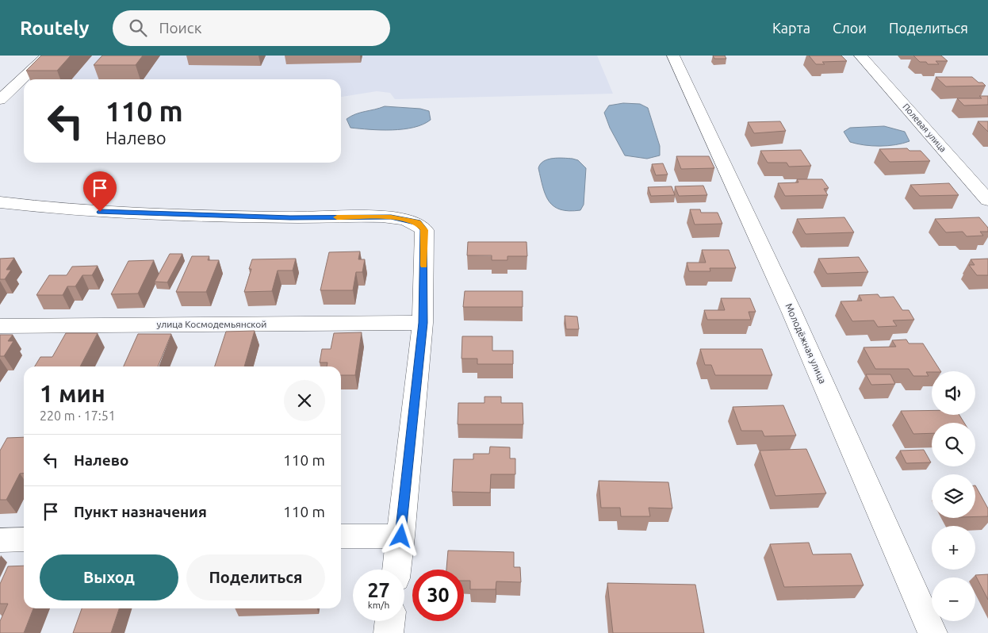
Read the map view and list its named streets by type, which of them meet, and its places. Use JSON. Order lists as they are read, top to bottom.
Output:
{
  "streets": {
    "street": ["Полевая улица", "улица Космодемьянской", "Молодёжная улица"]
  },
  "page": {
    "header": "Routely",
    "search": "Поиск",
    "nav": ["Карта", "Слои", "Поделиться"],
    "turn": ["110 m", "Налево"],
    "heading": ["1 мин", "220 m · 17:51"],
    "map_buttons": ["+", "−"],
    "list": [
      {
        "name": "Налево",
        "value": "110 m"
      },
      {
        "name": "Пункт назначения",
        "value": "110 m"
      }
    ],
    "buttons": ["Выход", "Поделиться"],
    "speed": "27 km/h",
    "limit": "30"
  }
}
